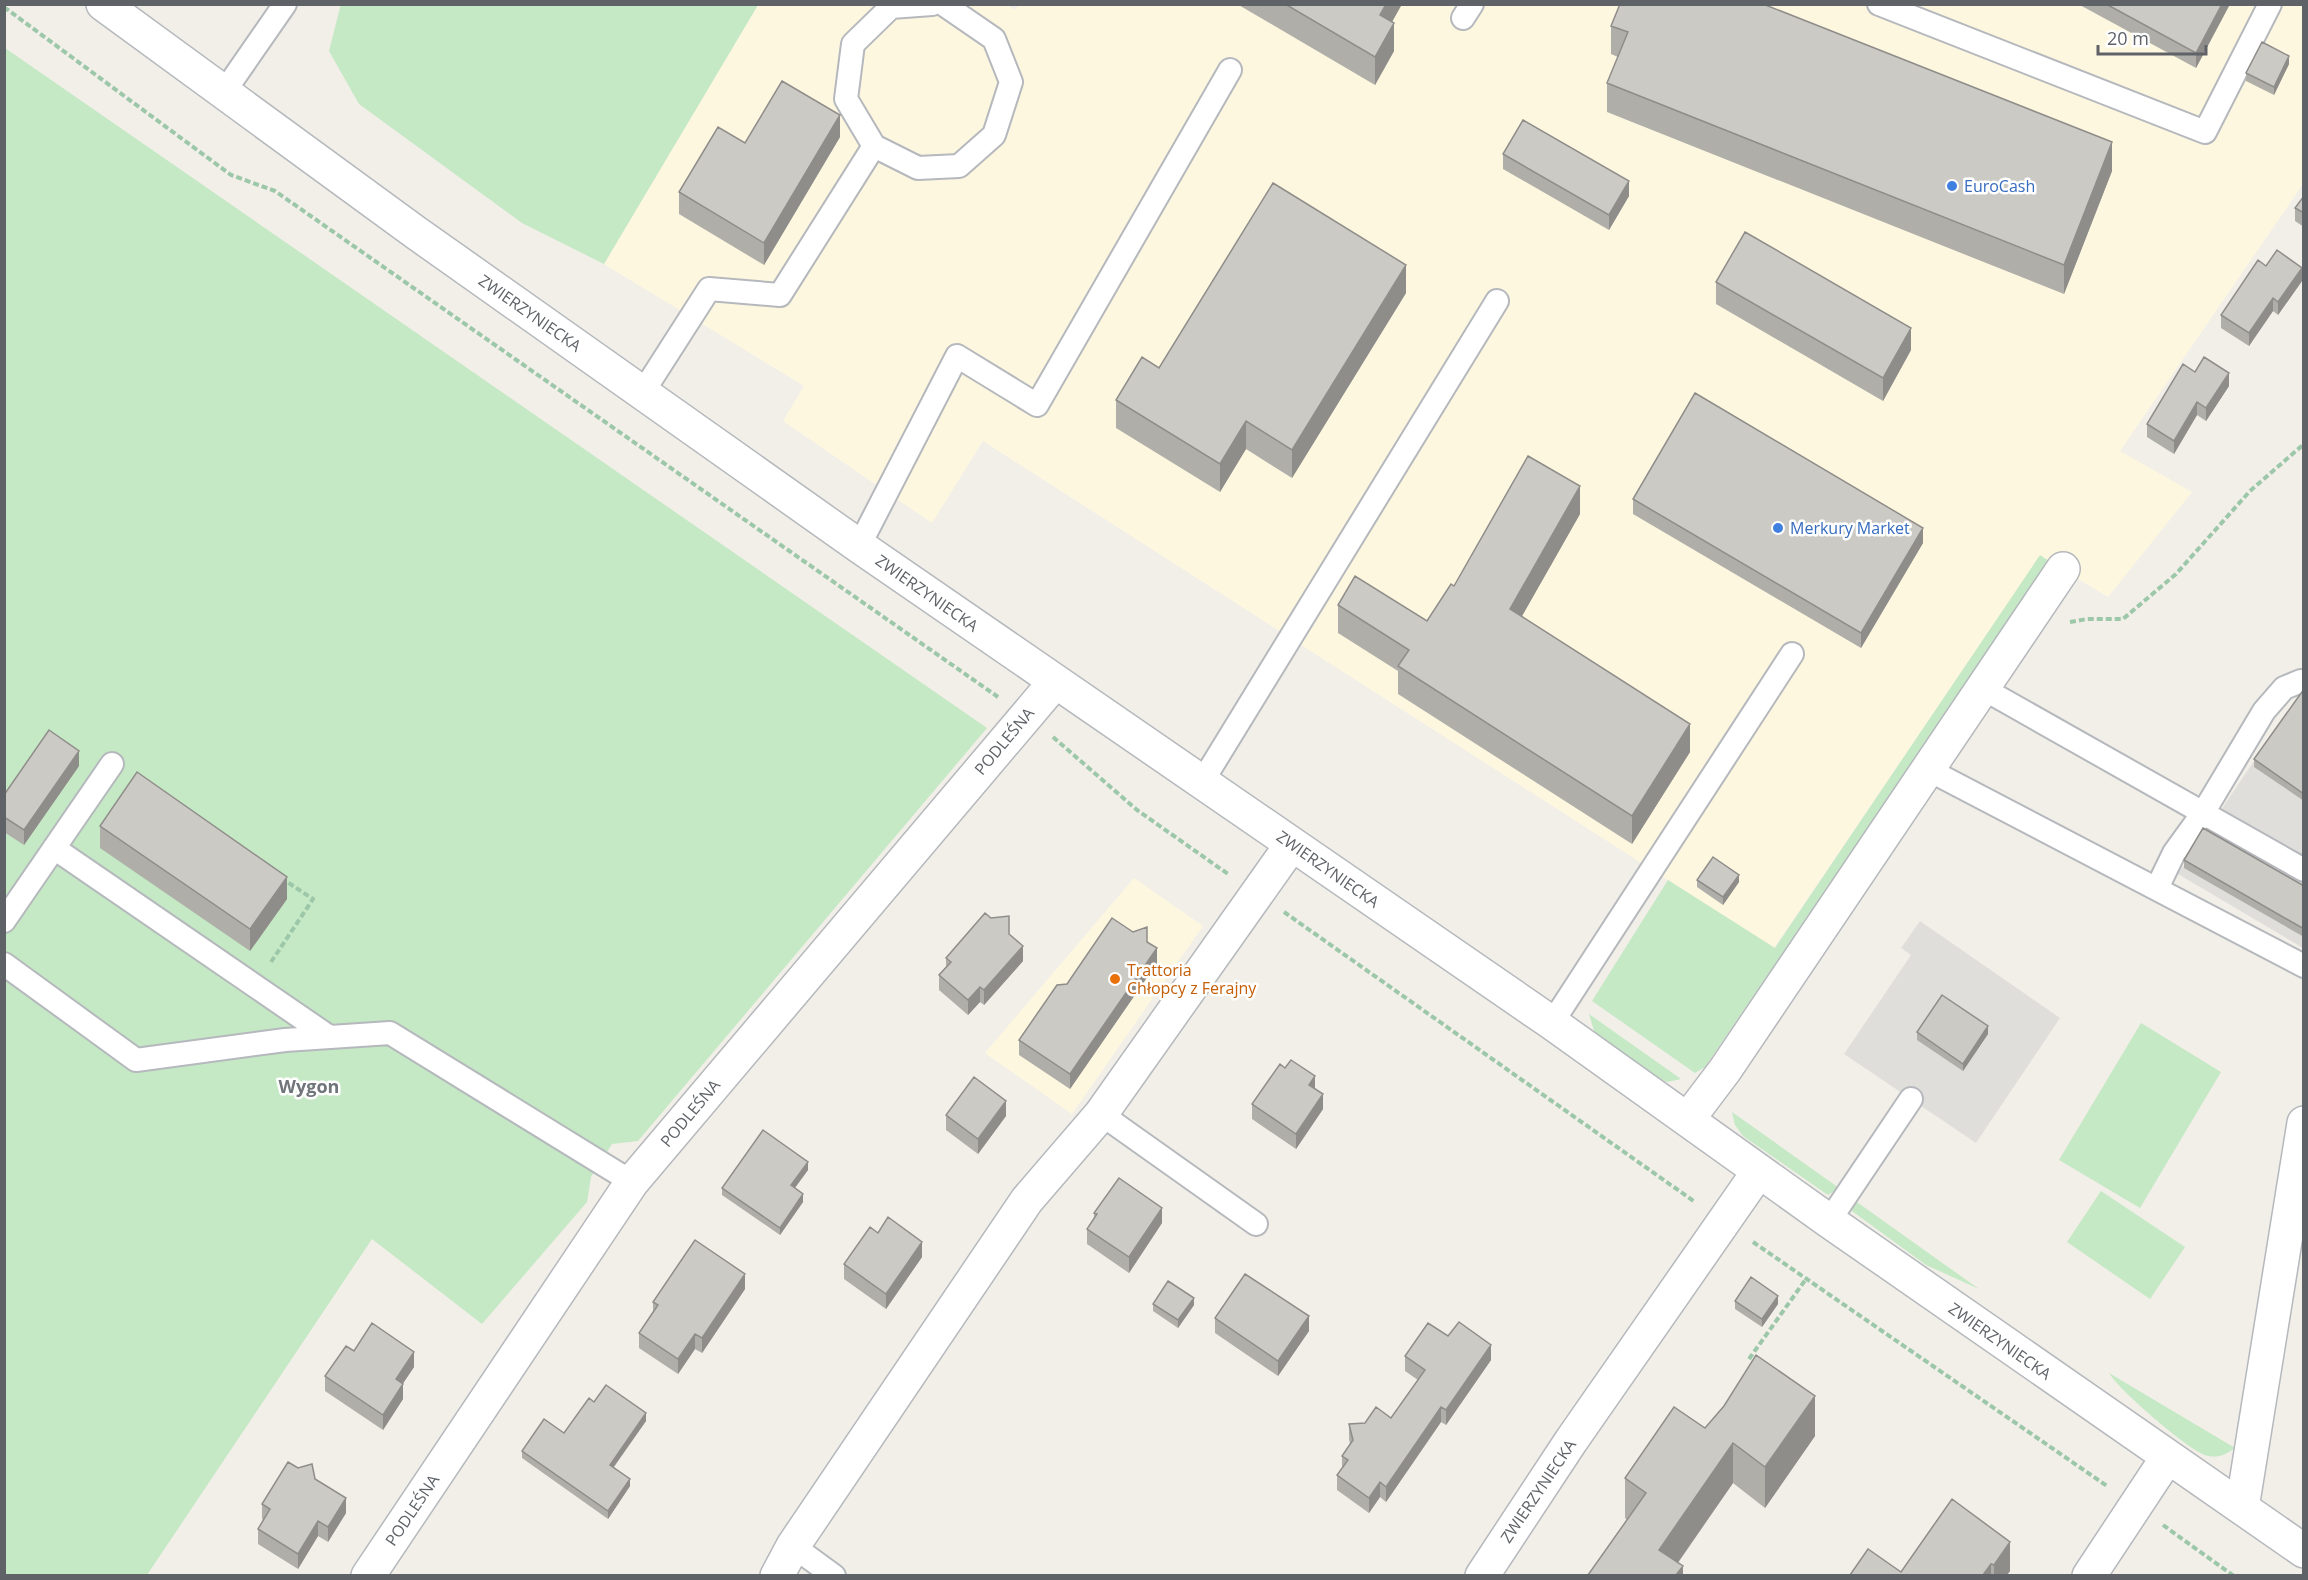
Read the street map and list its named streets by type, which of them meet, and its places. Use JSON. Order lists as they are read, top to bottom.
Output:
{
  "streets": {
    "street": ["ZWIERZYNIECKA", "PODLEŚNA"]
  },
  "crossings": [
    ["ZWIERZYNIECKA", "PODLEŚNA"]
  ],
  "districts": ["Wygon"],
  "places": ["EuroCash", "Merkury Market", "Trattoria Chłopcy z Ferajny"],
  "scale_bar": "20 m"
}
